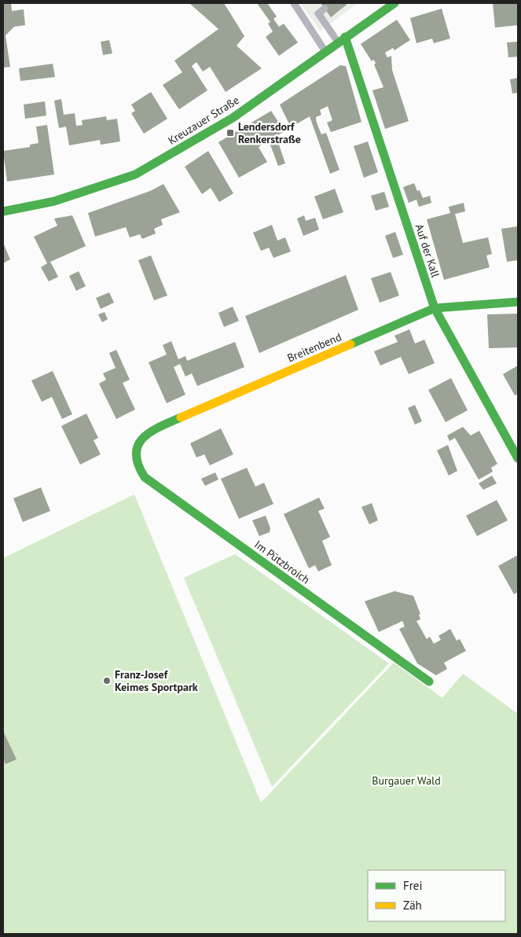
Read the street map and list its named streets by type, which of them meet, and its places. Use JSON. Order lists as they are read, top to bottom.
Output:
{
  "streets": {
    "street": [
      "Kreuzauer Straße",
      "Auf der Kall",
      "Breitenbend",
      "Im Pützbroich"
    ]
  },
  "crossings": [
    ["Kreuzauer Straße", "Auf der Kall"],
    ["Auf der Kall", "Breitenbend"],
    ["Breitenbend", "Im Pützbroich"]
  ],
  "parks": ["Burgauer Wald"],
  "places": {
    "transit": ["Lendersdorf Renkerstraße"],
    "other": ["Franz-Josef Keimes Sportpark"]
  },
  "legend": ["Frei", "Zäh"]
}
